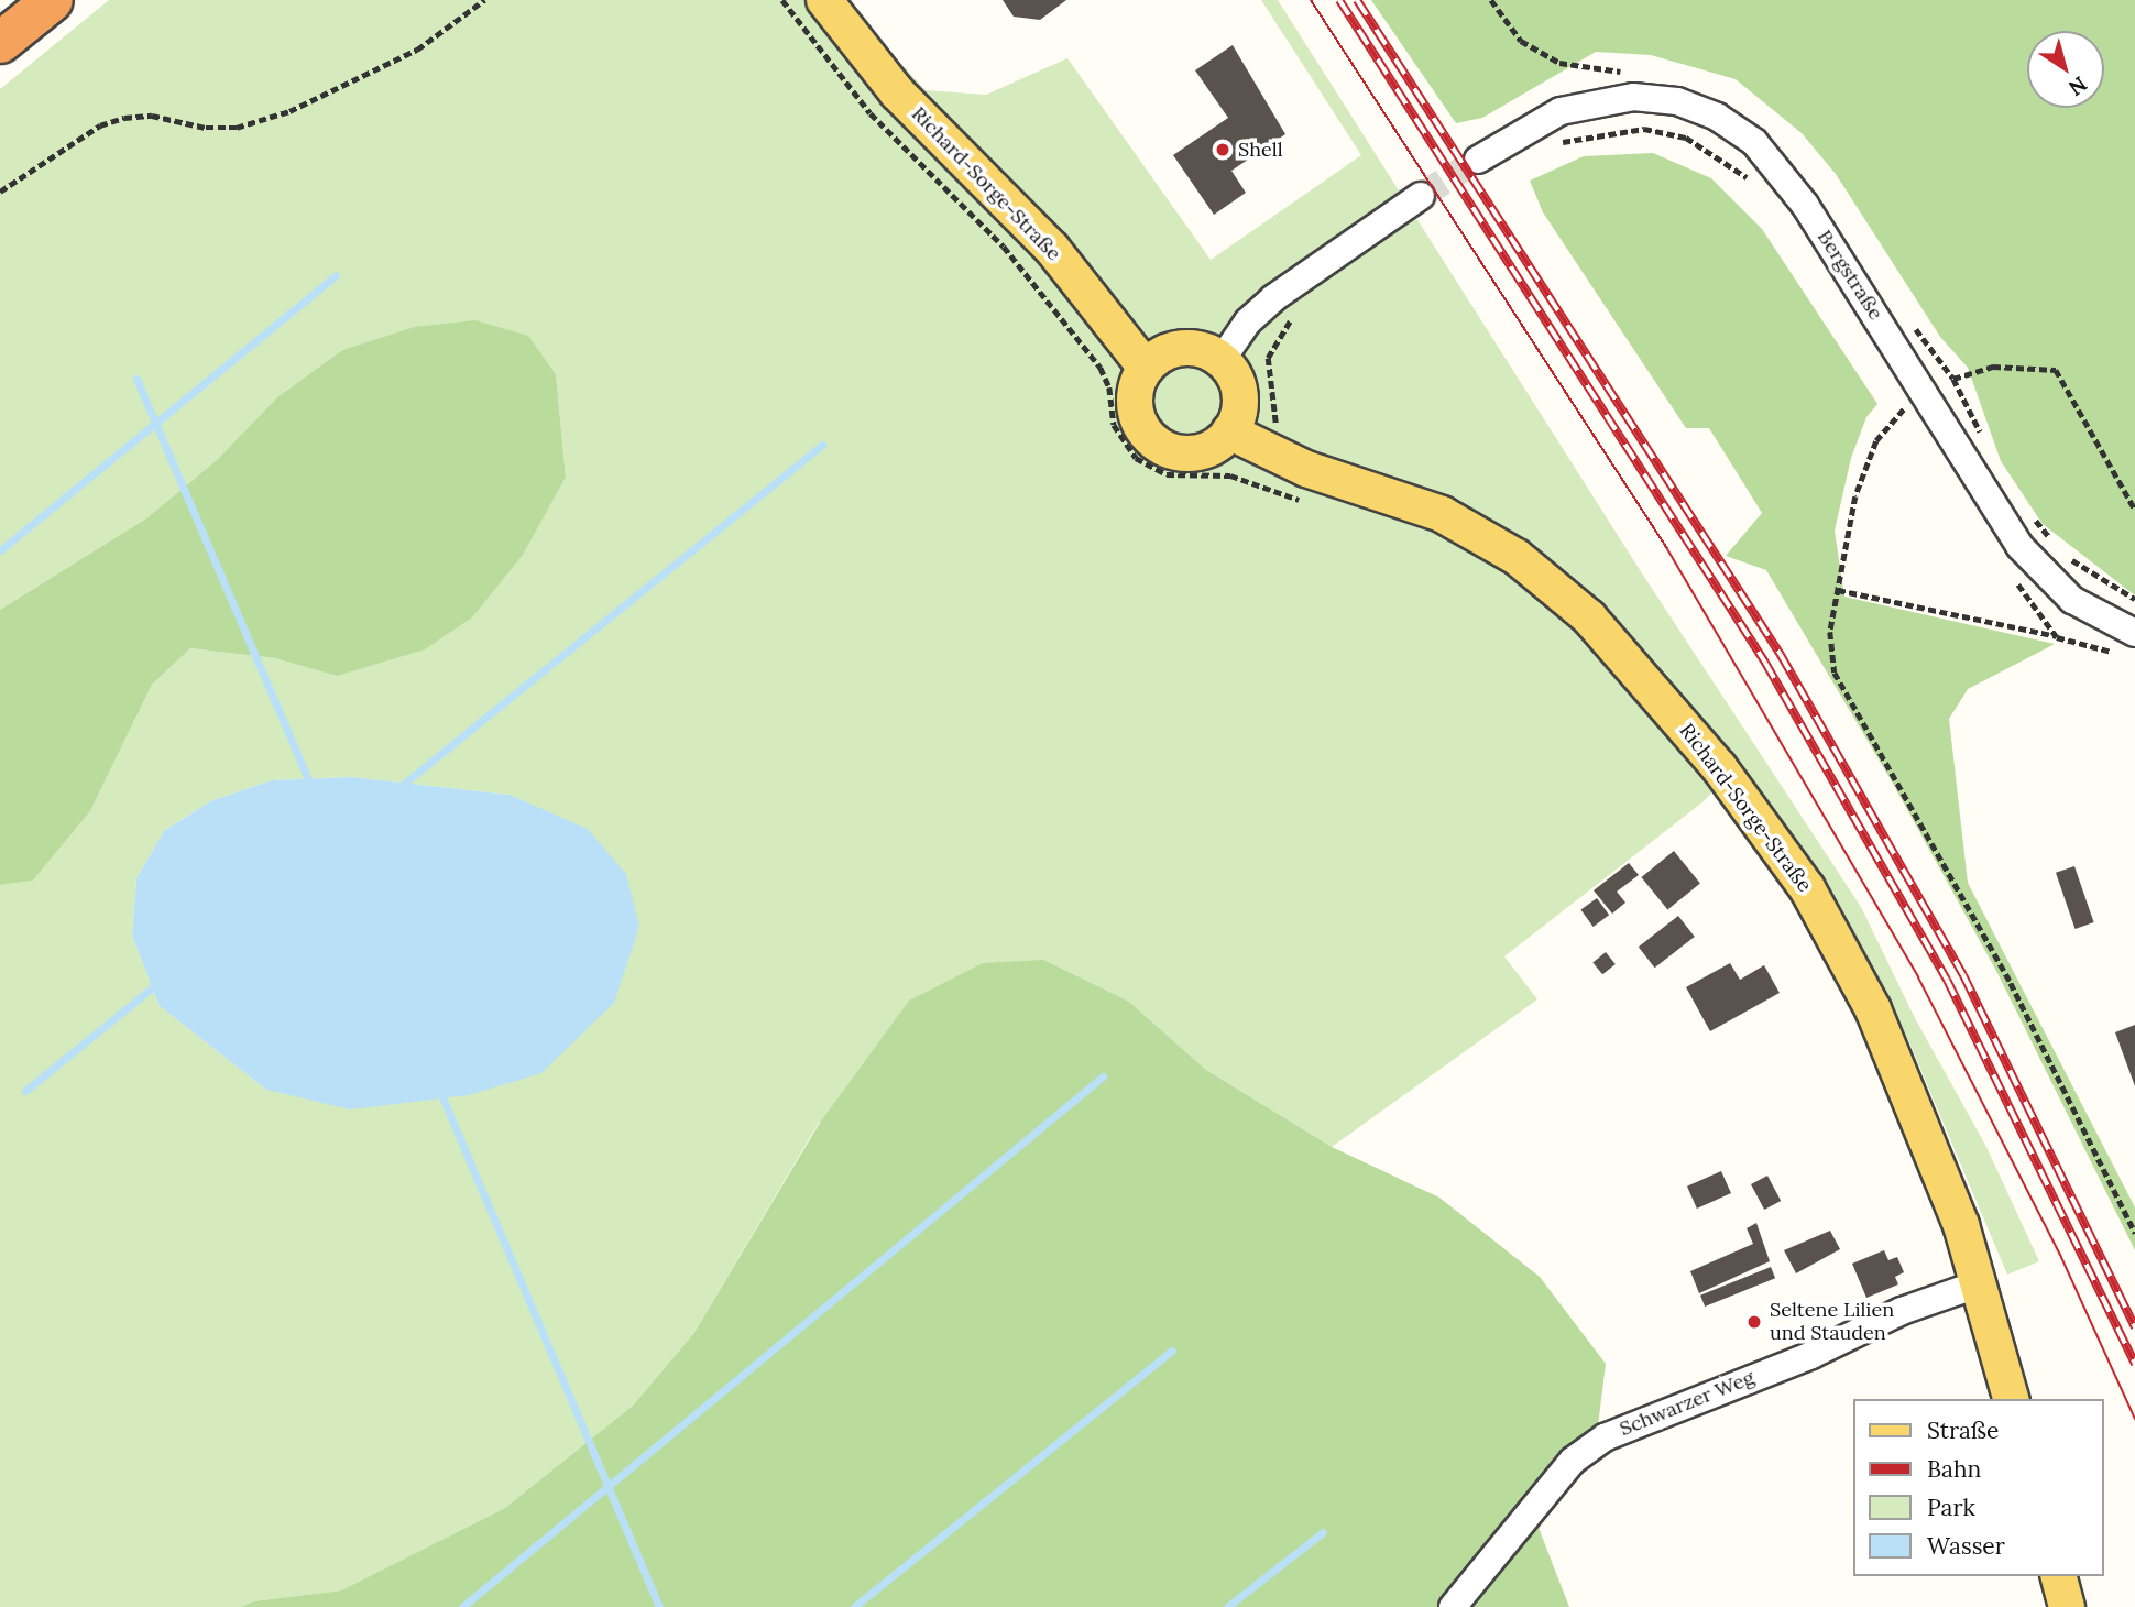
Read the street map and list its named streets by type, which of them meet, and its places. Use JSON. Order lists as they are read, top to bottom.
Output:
{
  "streets": {
    "main road": ["Richard-Sorge-Straße"],
    "street": ["Bergstraße", "Schwarzer Weg"]
  },
  "crossings": [
    ["Richard-Sorge-Straße", "Schwarzer Weg"]
  ],
  "places": ["Shell", "Seltene Lilien und Stauden"],
  "legend": [
    "Straße",
    "Bahn",
    "Park",
    "Wasser"
  ],
  "north": "bottom right"
}
